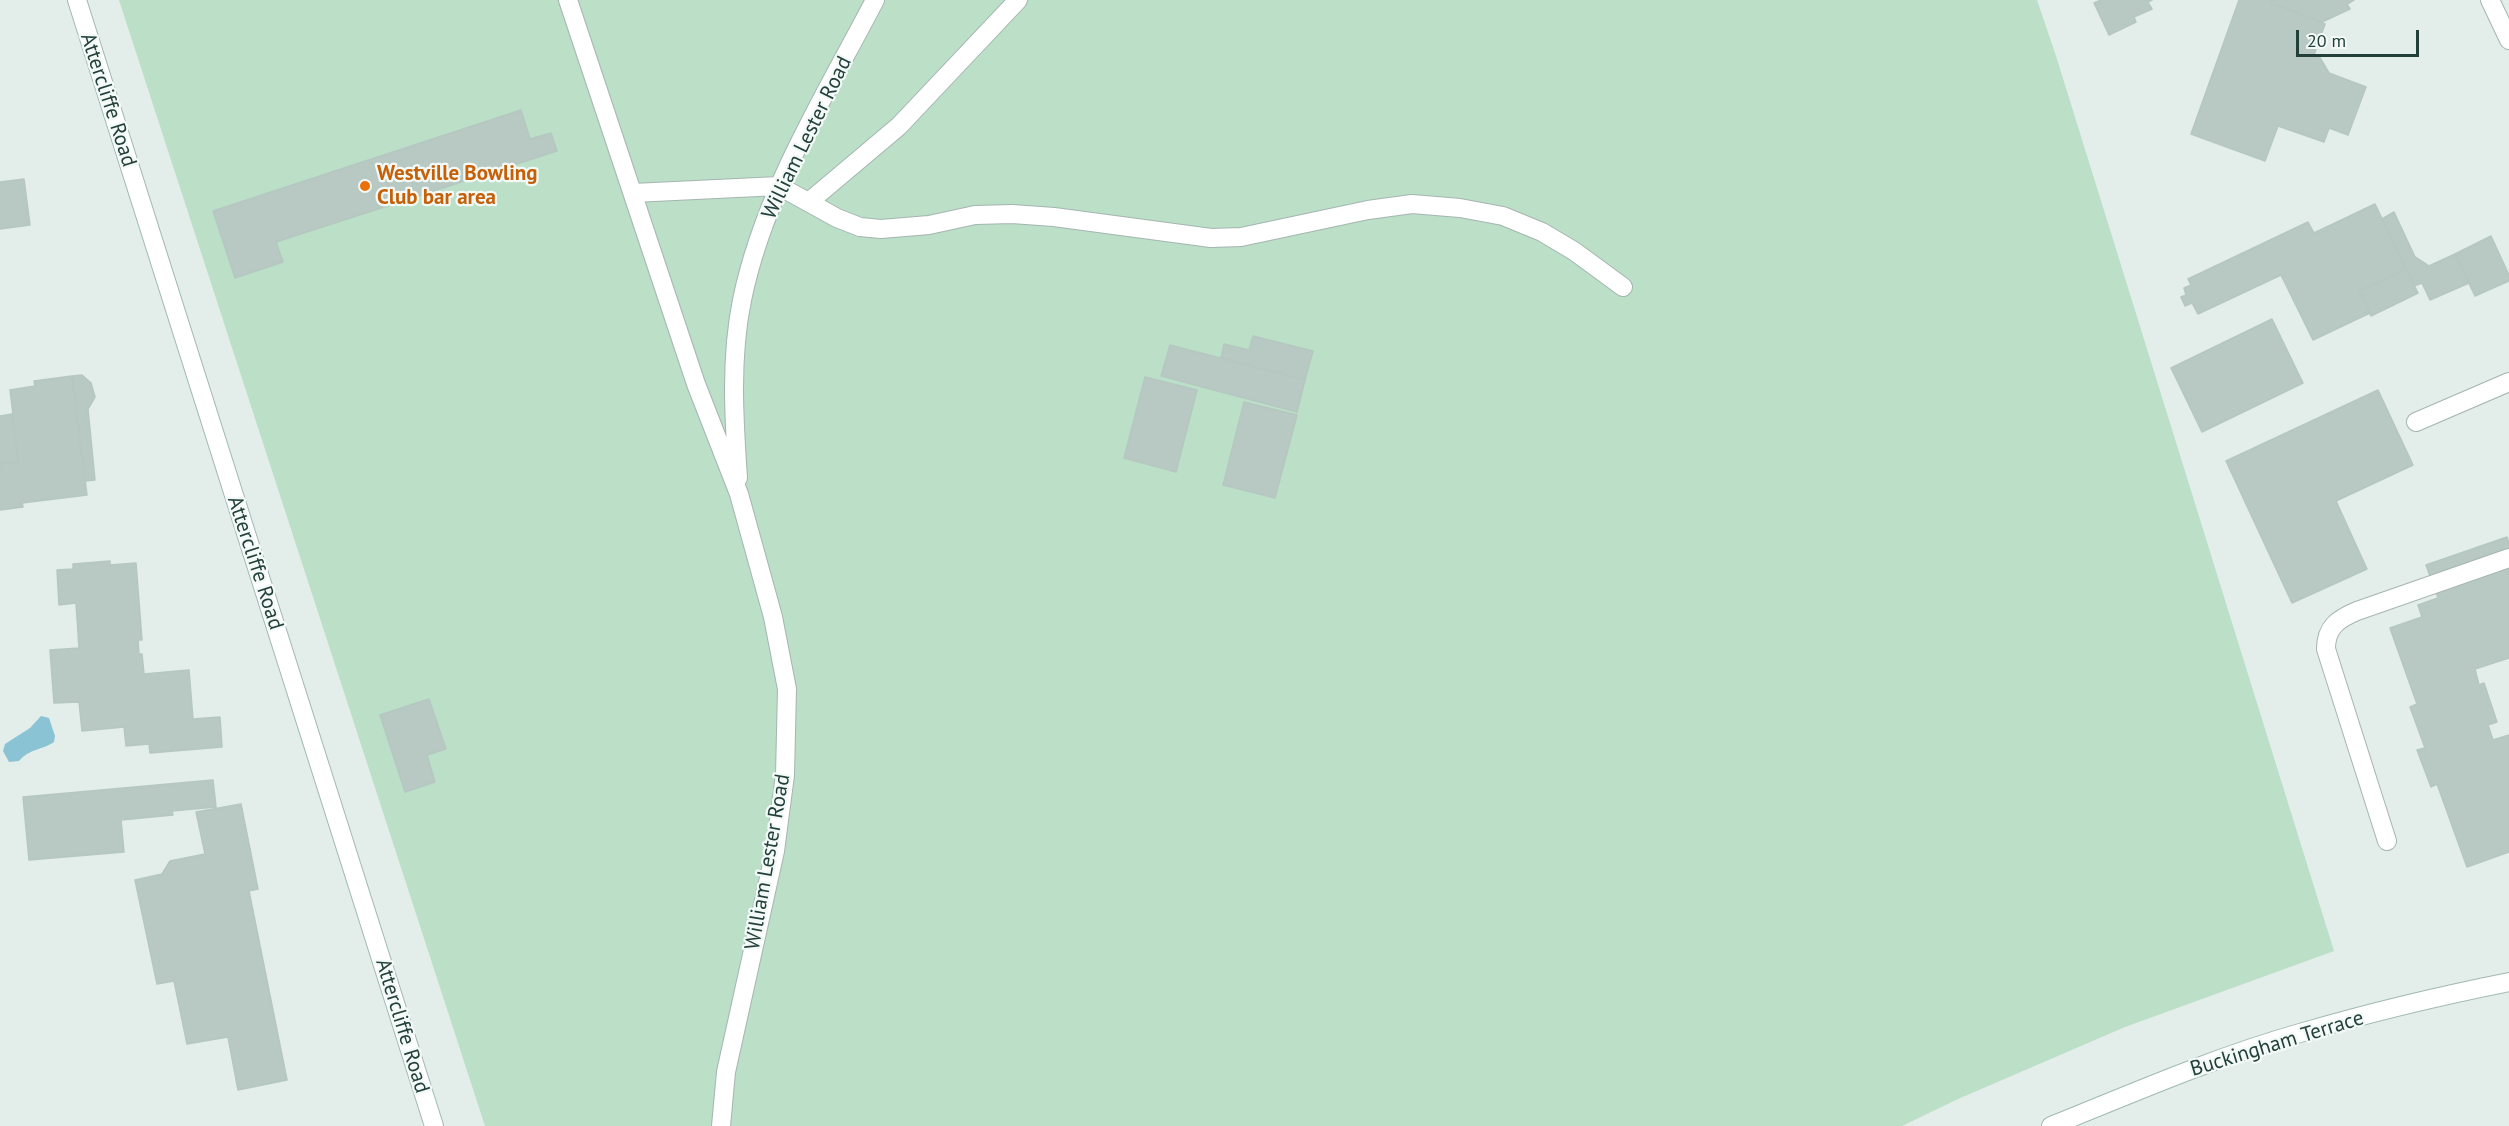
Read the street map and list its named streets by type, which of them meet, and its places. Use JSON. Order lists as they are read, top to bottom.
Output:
{
  "streets": {
    "main road": ["Attercliffe Road", "William Lester Road", "Buckingham Terrace"]
  },
  "places": ["Westville Bowling Club bar area"],
  "scale_bar": "20 m"
}
